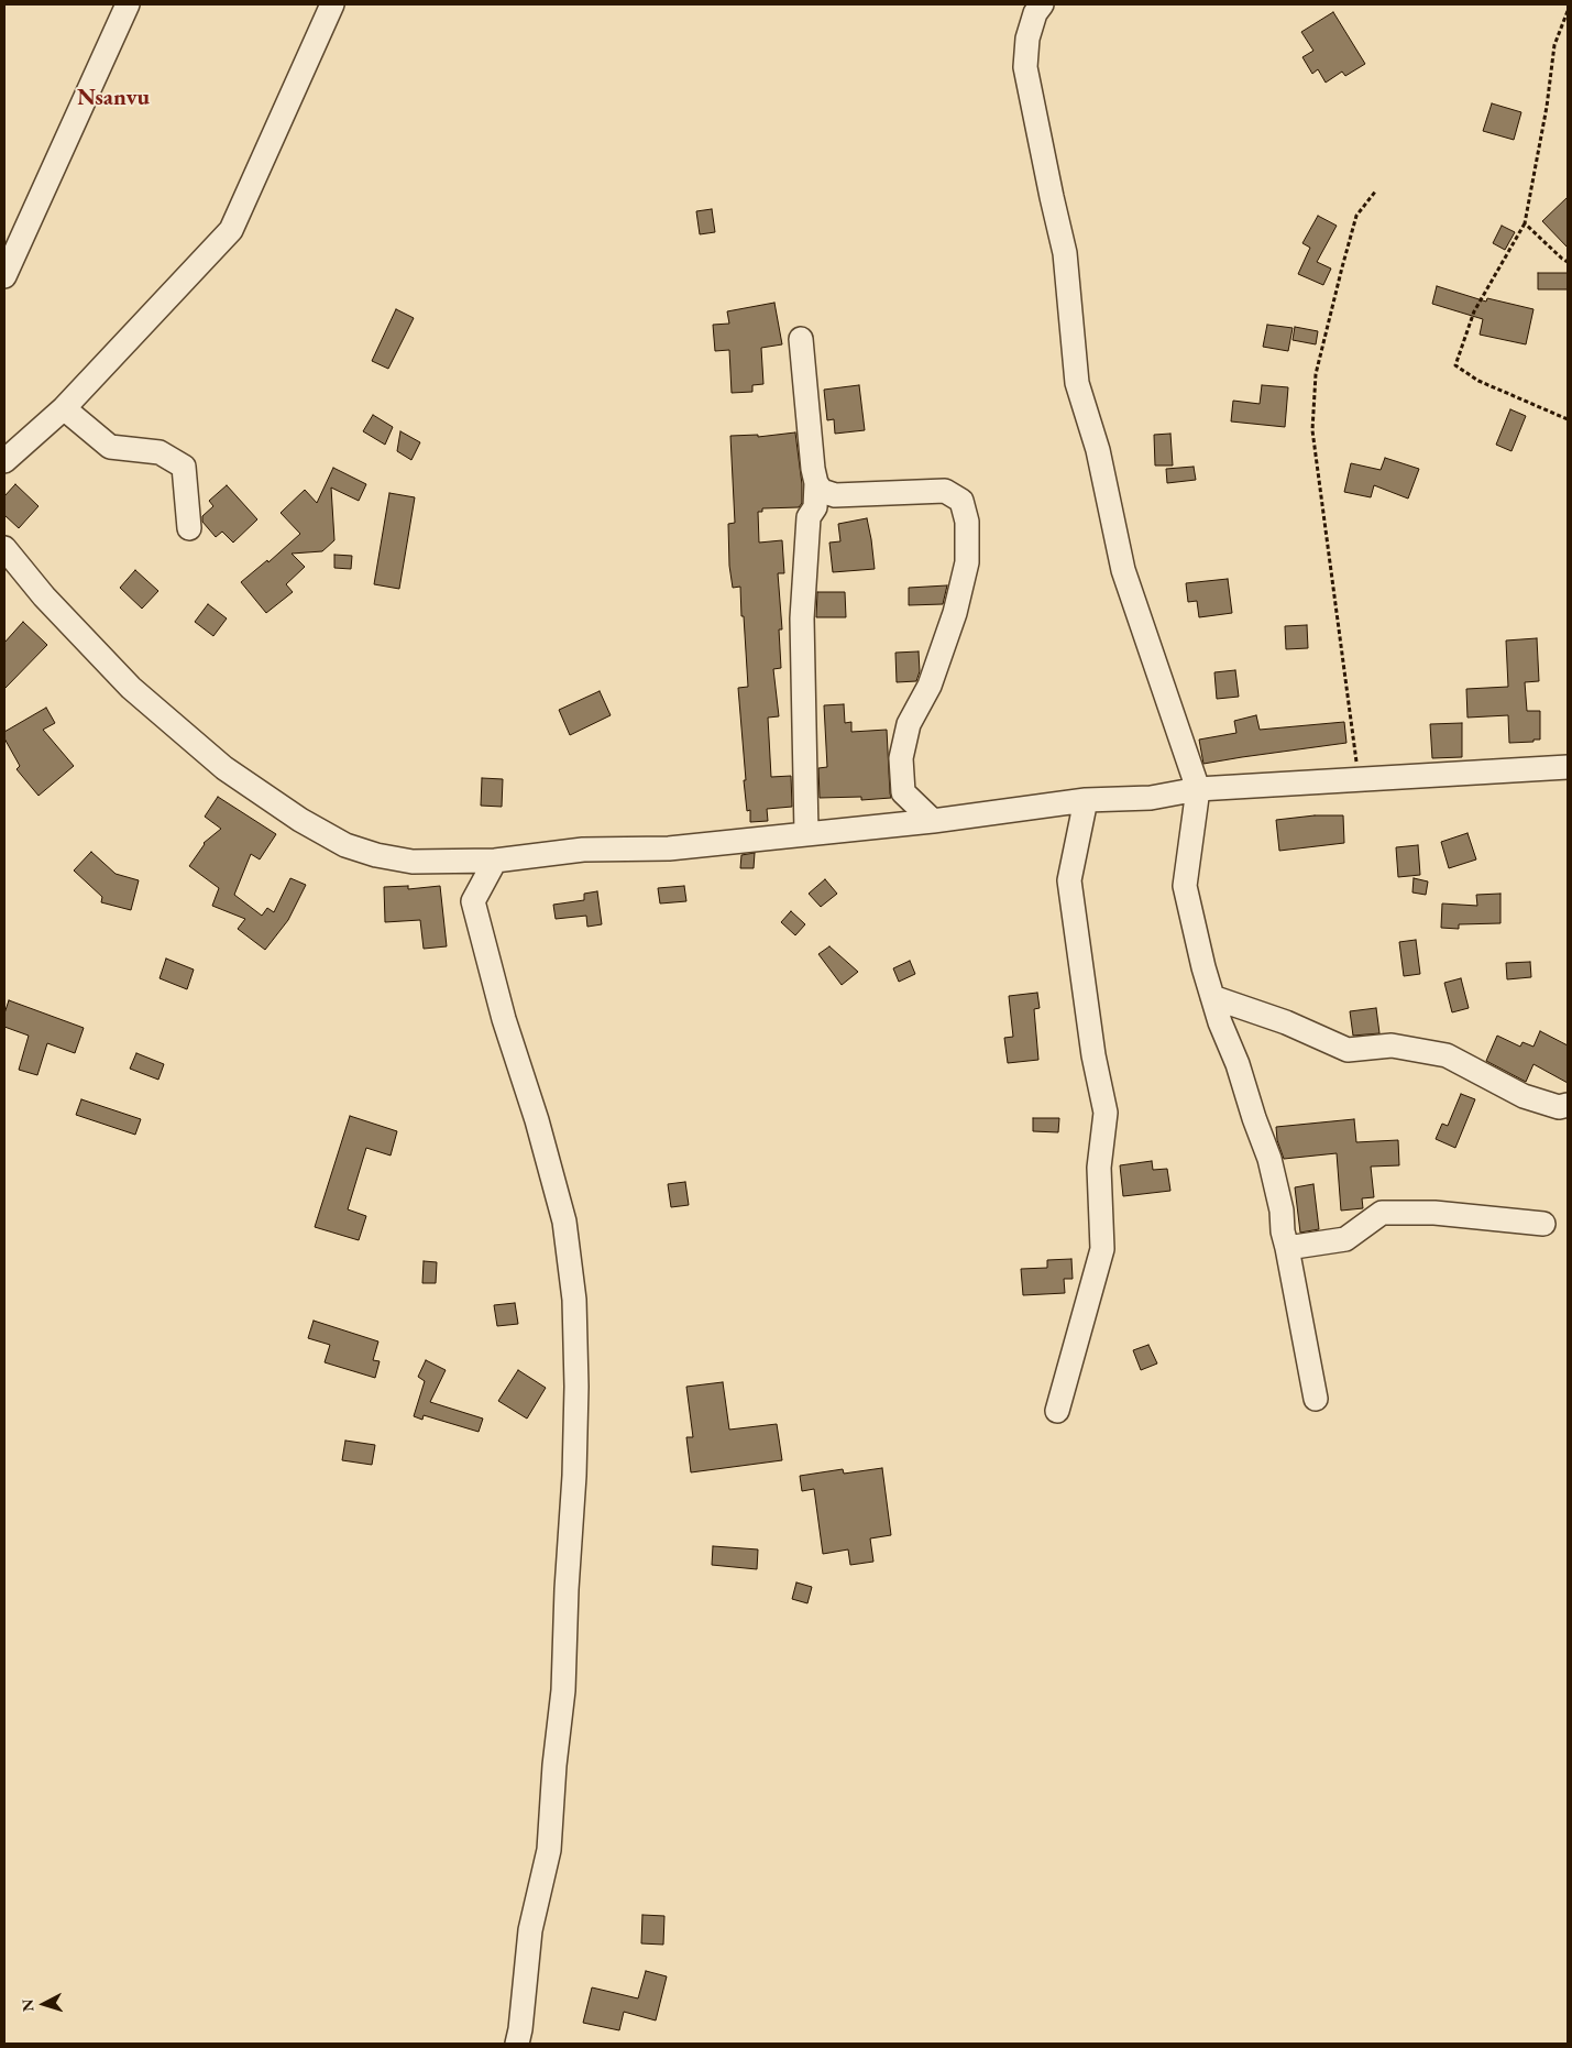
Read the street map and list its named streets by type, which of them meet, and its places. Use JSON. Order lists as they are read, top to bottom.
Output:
{
  "districts": ["Nsanvu"],
  "north": "left"
}
